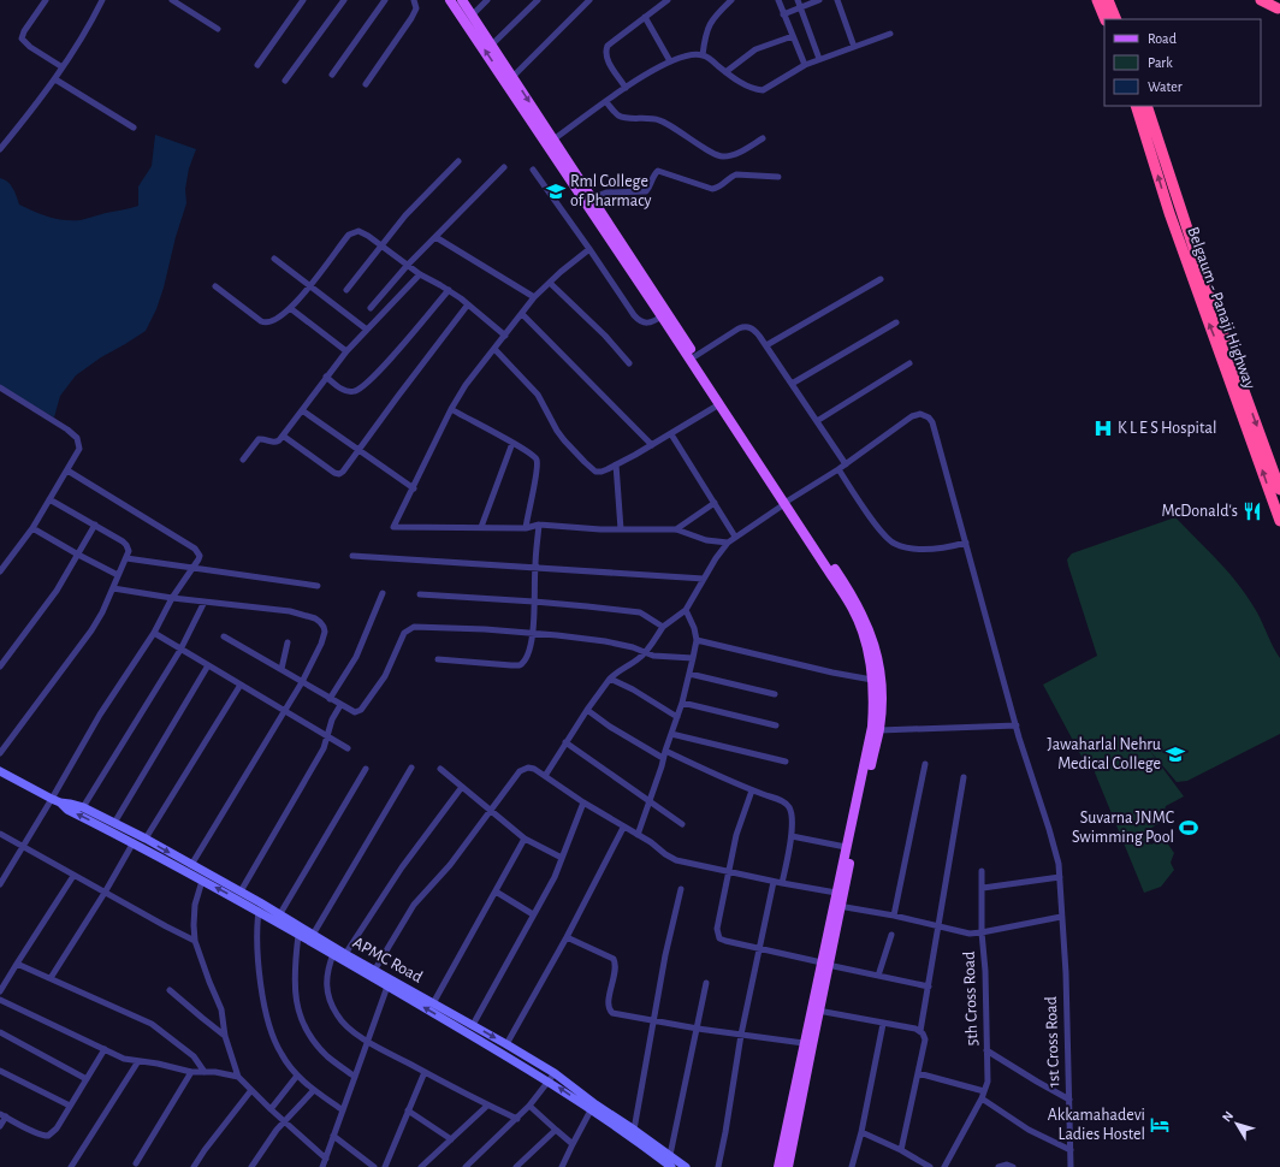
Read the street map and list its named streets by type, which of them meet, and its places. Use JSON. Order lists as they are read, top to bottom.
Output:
{
  "streets": {
    "highway": ["Belgaum - Panaji Highway"],
    "street": ["APMC Road", "5th Cross Road", "1st Cross Road"]
  },
  "places": {
    "school or university": ["Rml College of Pharmacy", "Jawaharlal Nehru Medical College"],
    "hospital": ["K L E S Hospital"],
    "restaurant": ["McDonald's"],
    "sports": ["Suvarna JNMC Swimming Pool"],
    "hotel": ["Akkamahadevi Ladies Hostel"]
  },
  "legend": ["Road", "Park", "Water"],
  "north": "top left"
}
